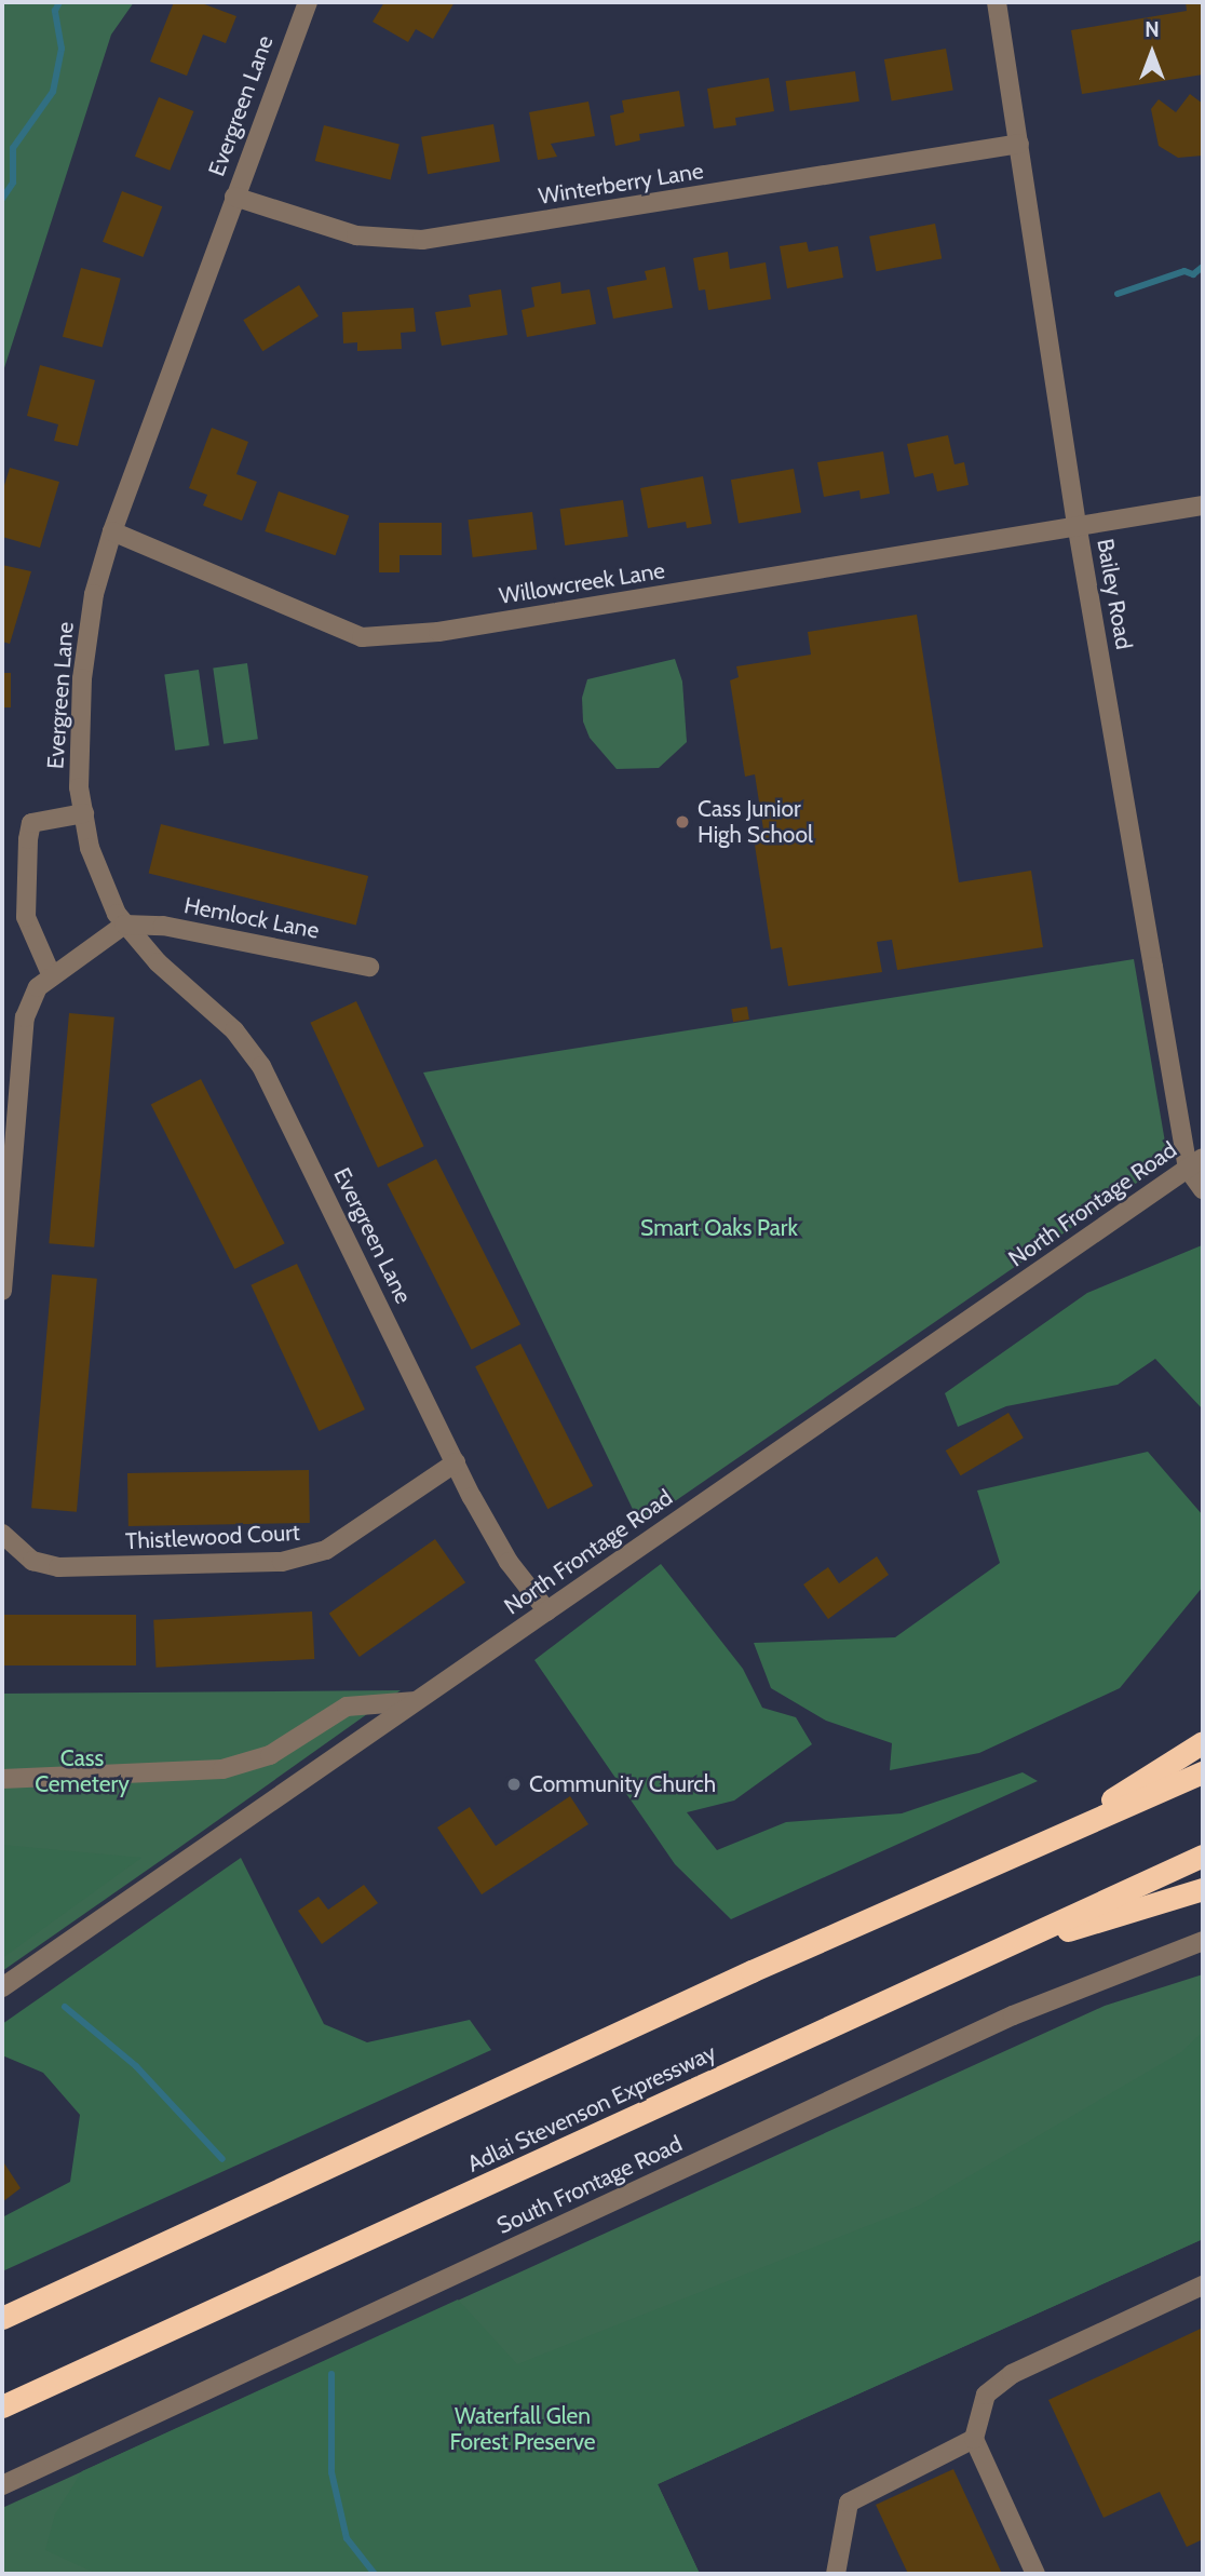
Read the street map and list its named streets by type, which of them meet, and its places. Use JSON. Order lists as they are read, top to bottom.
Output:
{
  "streets": {
    "highway": ["Adlai Stevenson Expressway"],
    "street": [
      "Evergreen Lane",
      "Winterberry Lane",
      "Willowcreek Lane",
      "Bailey Road",
      "Hemlock Lane",
      "North Frontage Road",
      "Thistlewood Court",
      "South Frontage Road"
    ]
  },
  "crossings": [
    ["Evergreen Lane", "Winterberry Lane"],
    ["Evergreen Lane", "Willowcreek Lane"],
    ["Evergreen Lane", "Hemlock Lane"],
    ["Evergreen Lane", "North Frontage Road"],
    ["Evergreen Lane", "Thistlewood Court"],
    ["Winterberry Lane", "Bailey Road"],
    ["Willowcreek Lane", "Bailey Road"],
    ["Bailey Road", "North Frontage Road"]
  ],
  "parks": ["Smart Oaks Park", "Cass Cemetery", "Waterfall Glen Forest Preserve"],
  "places": ["Cass Junior High School", "Community Church"],
  "north": "top"
}
